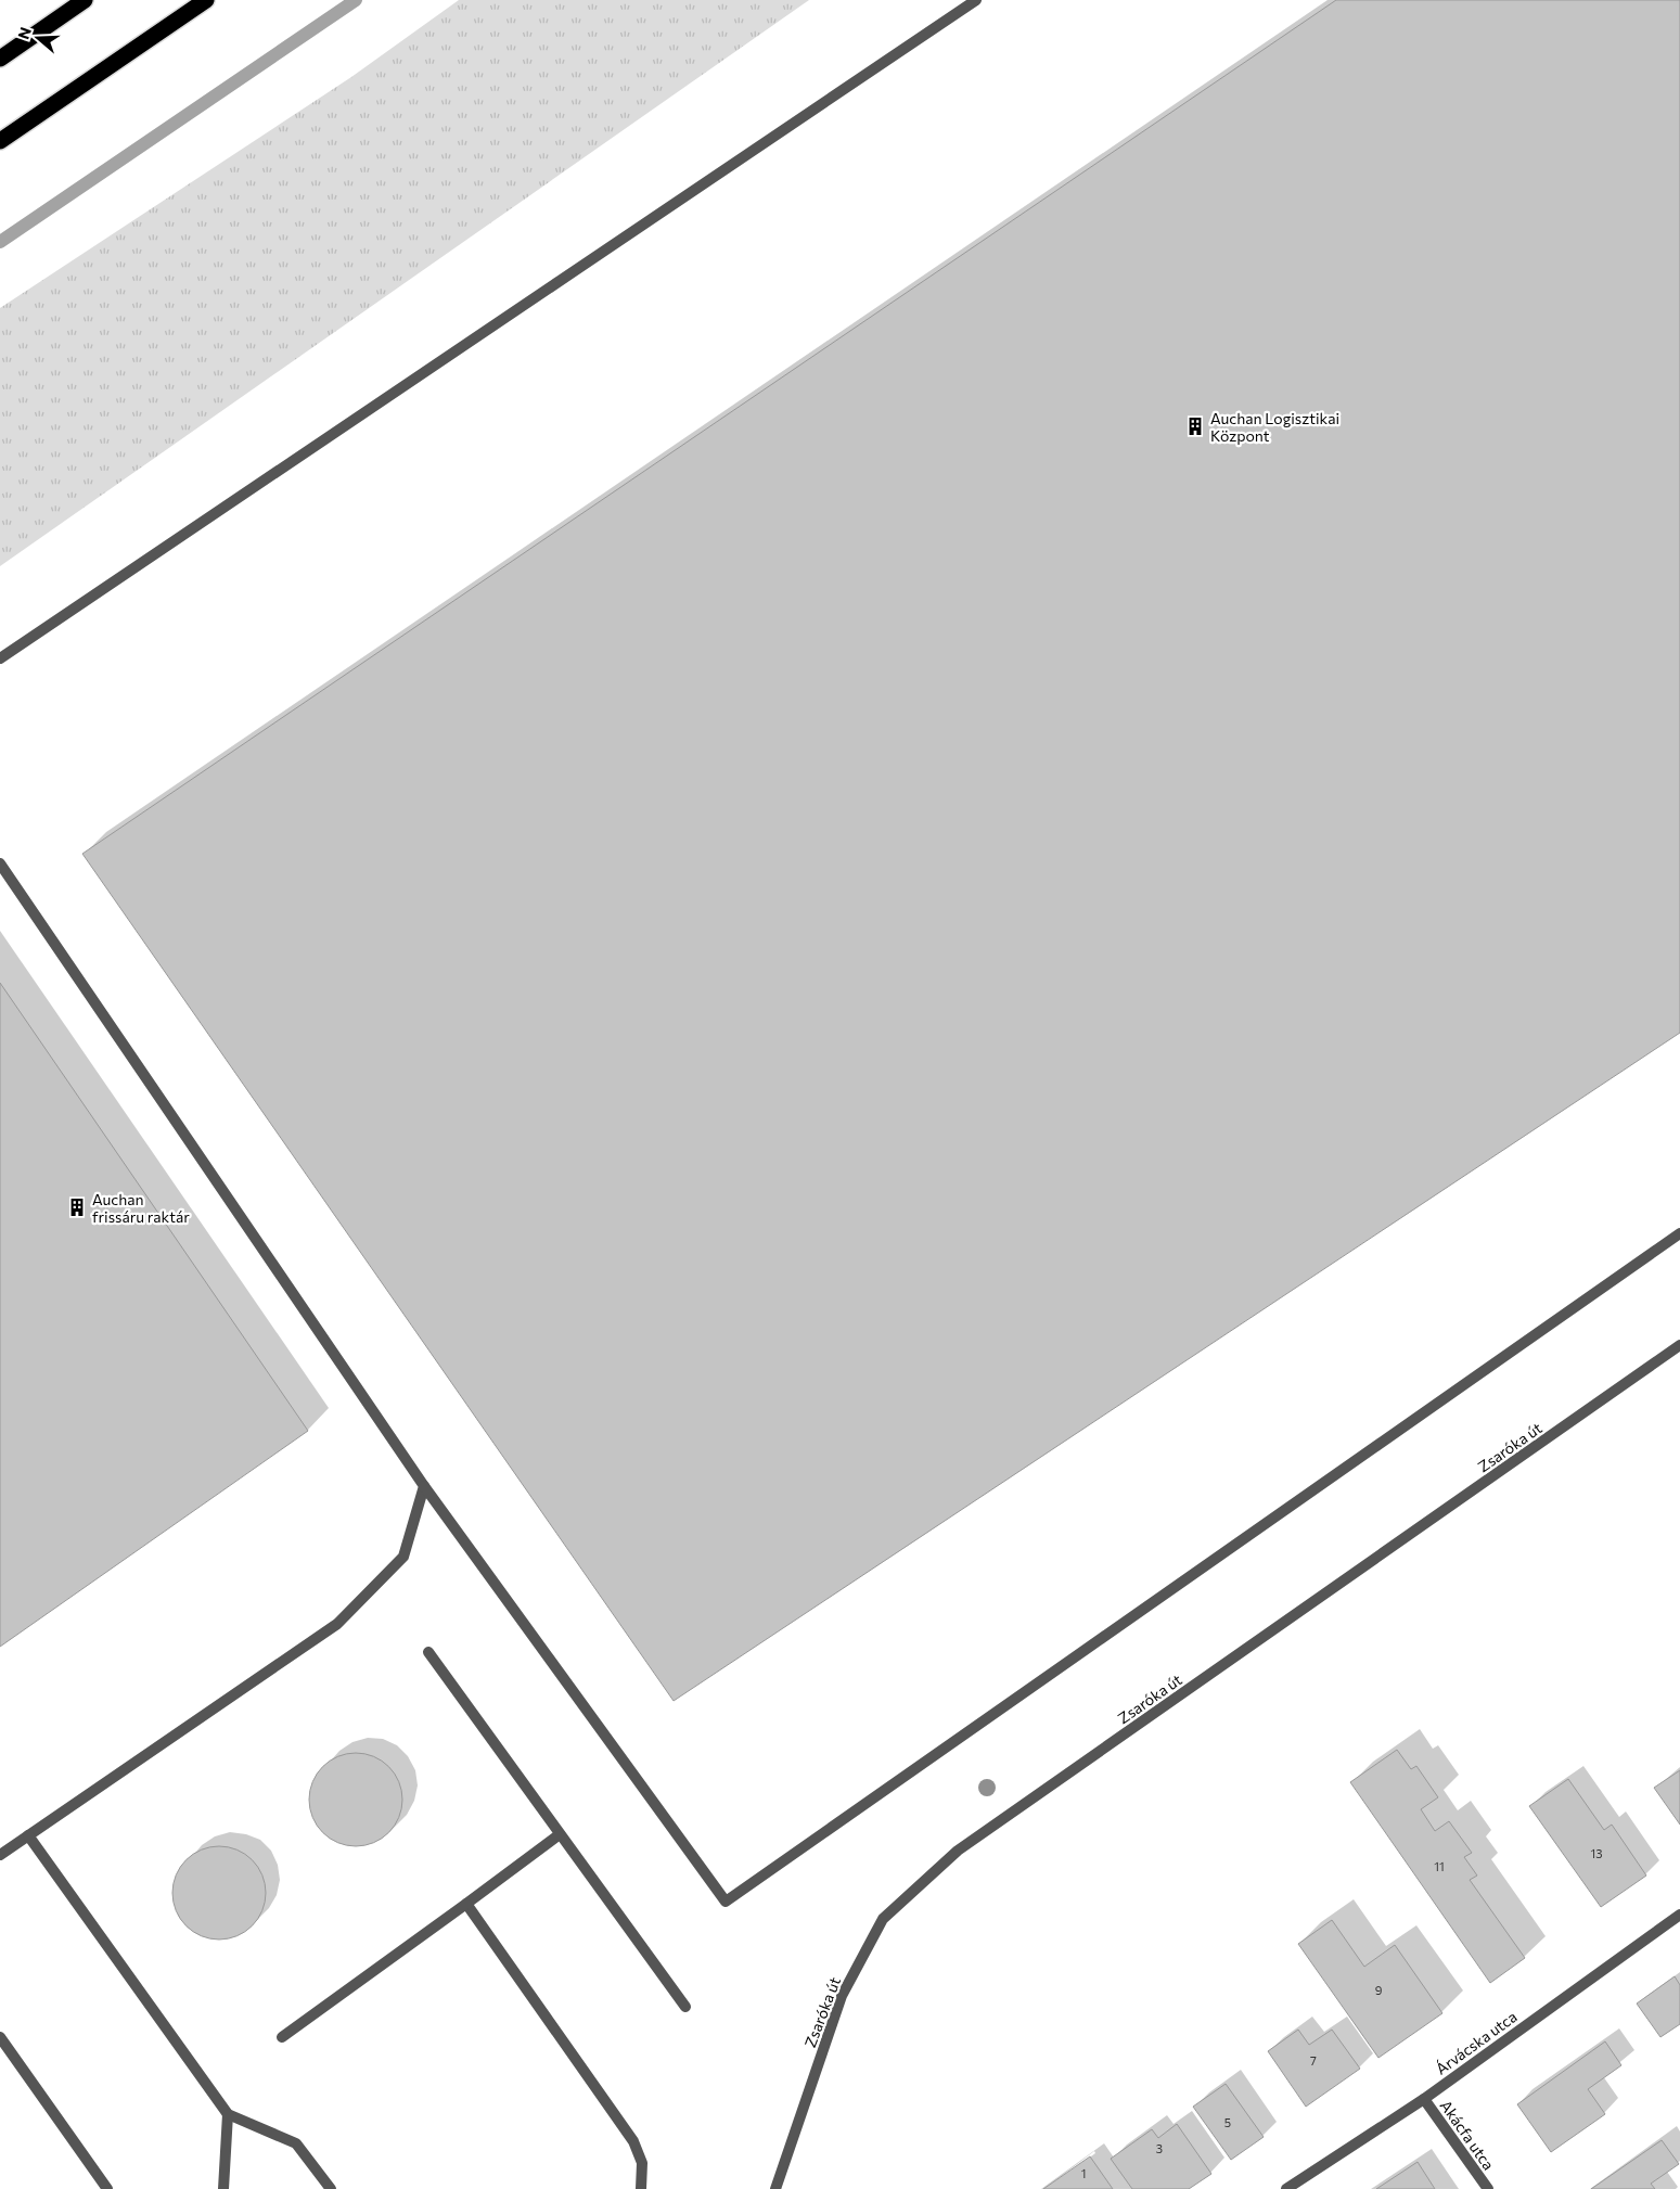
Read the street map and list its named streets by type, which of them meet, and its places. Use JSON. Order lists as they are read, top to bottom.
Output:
{
  "streets": {
    "street": ["Zsaróka út", "Árvácska utca", "Akácfa utca"]
  },
  "crossings": [
    ["Árvácska utca", "Akácfa utca"]
  ],
  "places": {
    "building": ["Auchan Logisztikai Központ", "Auchan frissáru raktár"]
  },
  "house_numbers": [
    "13",
    "11",
    "9",
    "7",
    "5",
    "3",
    "1"
  ],
  "north": "left"
}
